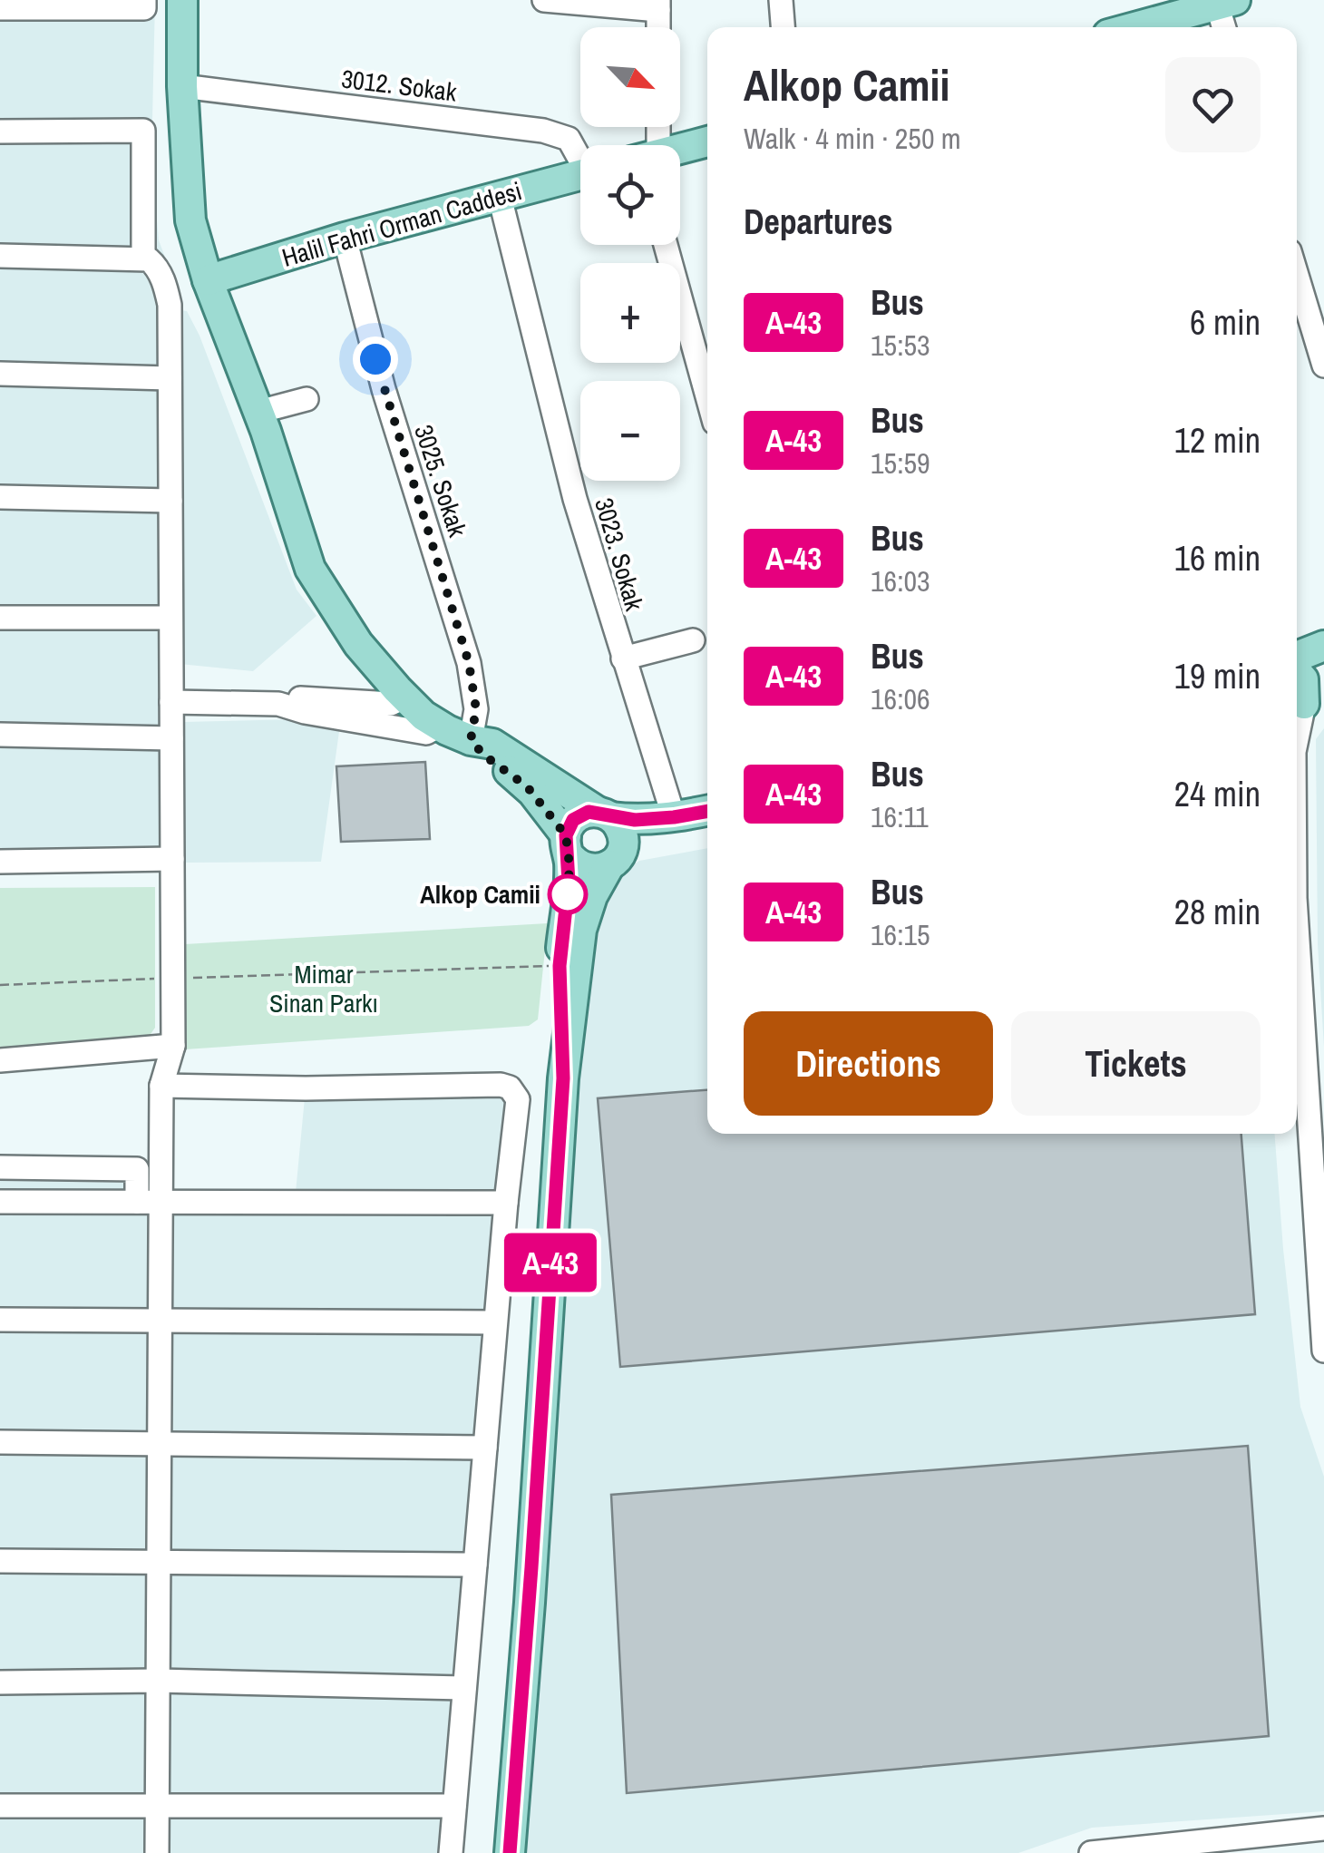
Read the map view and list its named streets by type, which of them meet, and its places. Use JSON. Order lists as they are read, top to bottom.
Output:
{
  "streets": {
    "main road": ["Halil Fahri Orman Caddesi"],
    "street": ["3012. Sokak", "3025. Sokak", "3023. Sokak"]
  },
  "crossings": [
    ["Halil Fahri Orman Caddesi", "3025. Sokak"],
    ["Halil Fahri Orman Caddesi", "3023. Sokak"]
  ],
  "parks": ["Mimar Sinan Parkı"],
  "places": ["Alkop Camii"],
  "lines": ["bus line A-43"],
  "north": "bottom right",
  "page": {
    "on_map": "A-43",
    "map_buttons": ["+", "−"],
    "heading": [
      ["Alkop Camii", "Walk · 4 min · 250 m"],
      "Departures"
    ],
    "list": [
      {
        "mark": "A-43",
        "name": "Bus",
        "note": "15:53",
        "value": "6 min"
      },
      {
        "mark": "A-43",
        "name": "Bus",
        "note": "15:59",
        "value": "12 min"
      },
      {
        "mark": "A-43",
        "name": "Bus",
        "note": "16:03",
        "value": "16 min"
      },
      {
        "mark": "A-43",
        "name": "Bus",
        "note": "16:06",
        "value": "19 min"
      },
      {
        "mark": "A-43",
        "name": "Bus",
        "note": "16:11",
        "value": "24 min"
      },
      {
        "mark": "A-43",
        "name": "Bus",
        "note": "16:15",
        "value": "28 min"
      }
    ],
    "buttons": ["Directions", "Tickets"]
  }
}
